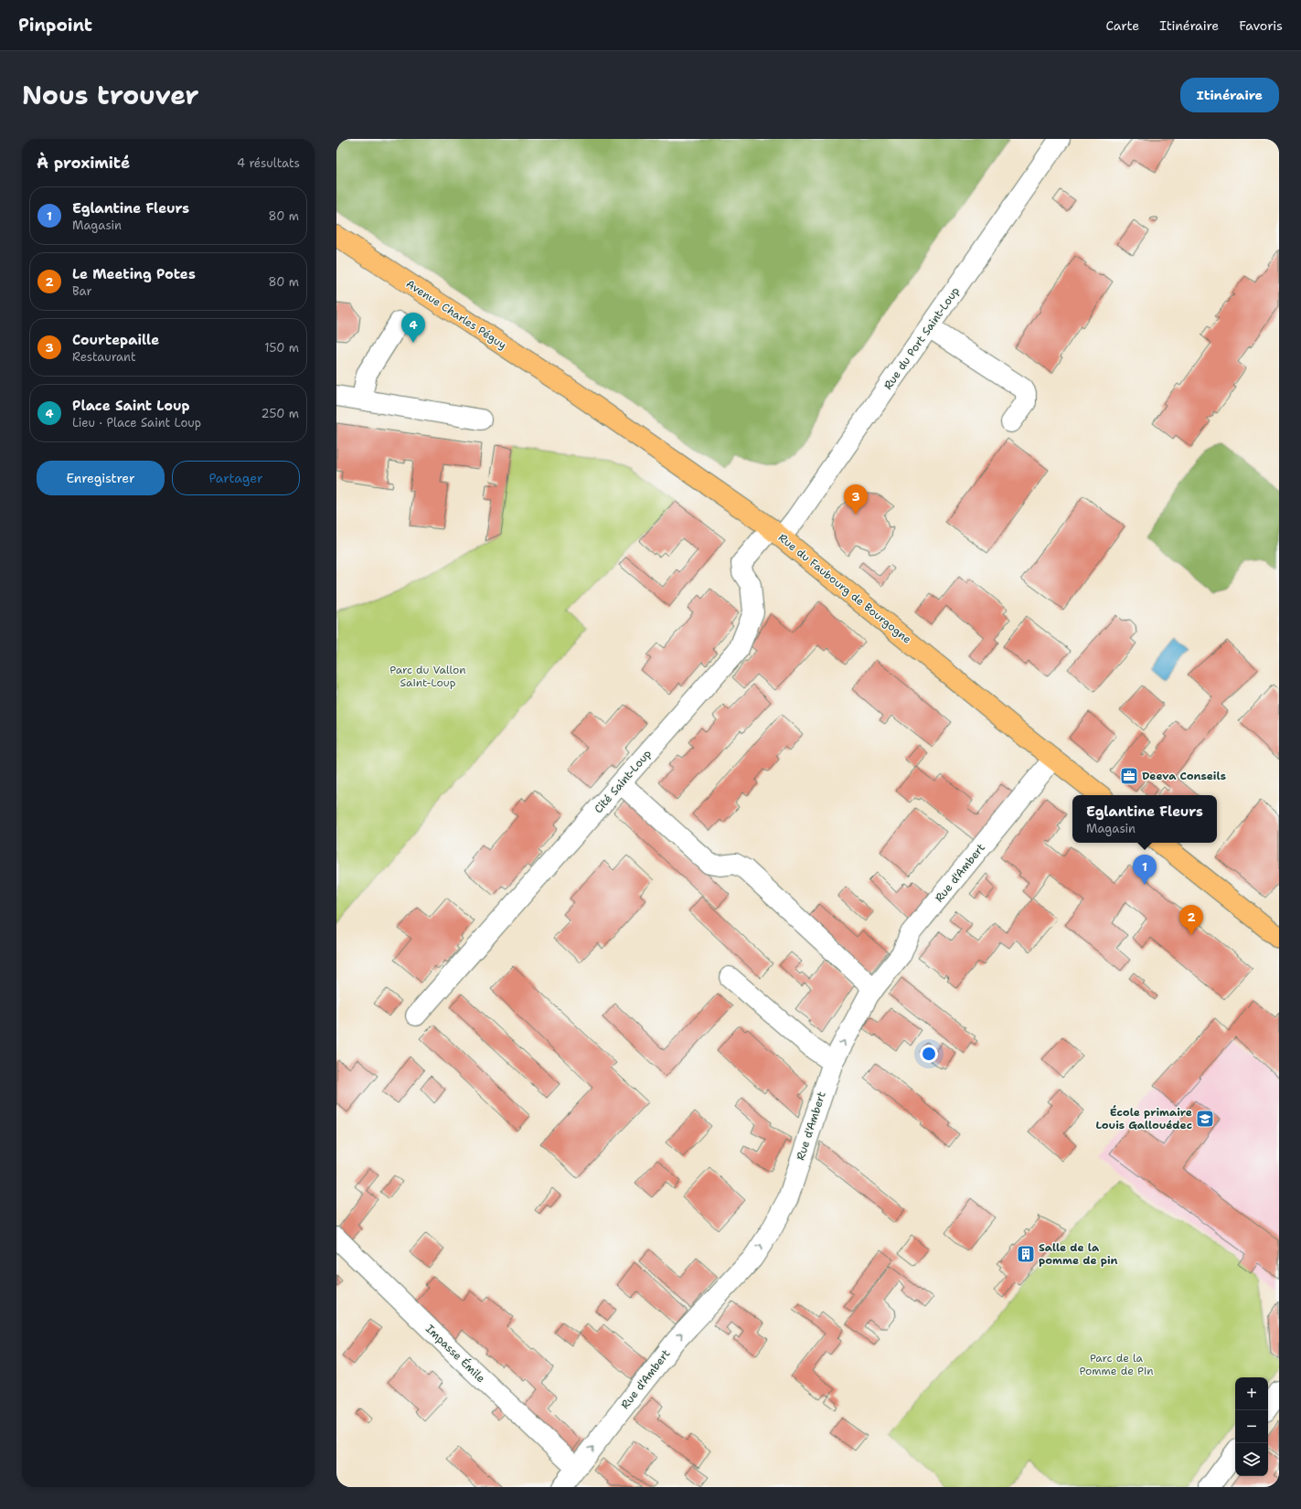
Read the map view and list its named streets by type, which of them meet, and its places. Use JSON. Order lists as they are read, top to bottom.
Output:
{
  "streets": {
    "main road": ["Avenue Charles Péguy", "Rue du Faubourg de Bourgogne"],
    "street": [
      "Rue du Port Saint-Loup",
      "Cité Saint-Loup",
      "Rue d'Ambert",
      "Impasse Émile"
    ]
  },
  "crossings": [
    ["Avenue Charles Péguy", "Rue du Faubourg de Bourgogne"],
    ["Rue du Port Saint-Loup", "Rue du Faubourg de Bourgogne"],
    ["Rue du Port Saint-Loup", "Cité Saint-Loup"],
    ["Rue du Faubourg de Bourgogne", "Cité Saint-Loup"],
    ["Rue du Faubourg de Bourgogne", "Rue d'Ambert"],
    ["Rue d'Ambert", "Impasse Émile"]
  ],
  "one_way": ["Rue d'Ambert"],
  "parks": ["Parc du Vallon Saint-Loup", "Parc de la Pomme de Pin"],
  "places": {
    "office": ["Deeva Conseils"],
    "school or university": ["École primaire Louis Gallouédec"],
    "building": ["Salle de la pomme de pin"]
  },
  "page": {
    "header": "Pinpoint",
    "nav": ["Carte", "Itinéraire", "Favoris"],
    "title": "Nous trouver",
    "buttons": [
      "Itinéraire",
      ["Enregistrer", "Partager"]
    ],
    "heading": ["À proximité", "4 résultats"],
    "list": [
      {
        "mark": "1",
        "name": "Eglantine Fleurs",
        "note": "Magasin",
        "value": "80 m"
      },
      {
        "mark": "2",
        "name": "Le Meeting Potes",
        "note": "Bar",
        "value": "80 m"
      },
      {
        "mark": "3",
        "name": "Courtepaille",
        "note": "Restaurant",
        "value": "150 m"
      },
      {
        "mark": "4",
        "name": "Place Saint Loup",
        "note": "Lieu · Place Saint Loup",
        "value": "250 m"
      }
    ],
    "pins": [
      "4",
      "3",
      "1",
      "2"
    ],
    "popup": ["Eglantine Fleurs", "Magasin"],
    "map_buttons": ["+", "−"]
  }
}
